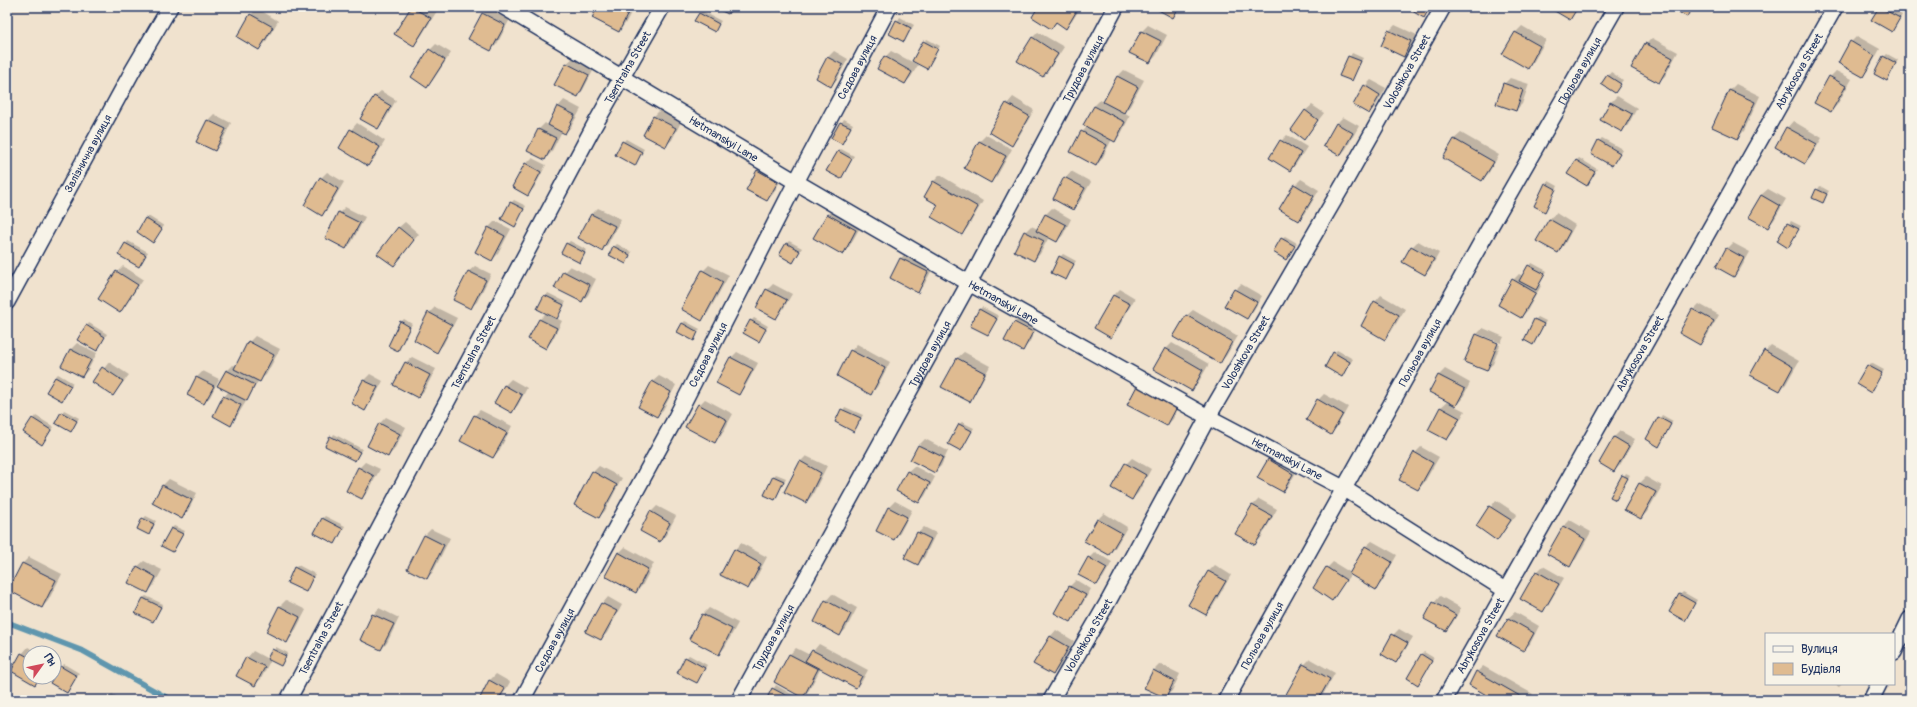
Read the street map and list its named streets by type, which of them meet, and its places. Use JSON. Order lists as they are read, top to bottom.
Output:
{
  "streets": {
    "street": [
      "Сєдова вулиця",
      "Tsentralna Street",
      "Трудова вулиця",
      "Польова вулиця",
      "Abrykosova Street",
      "Voloshkova Street",
      "Hetmanskyi Lane",
      "Залізнична вулиця"
    ]
  },
  "crossings": [
    ["Сєдова вулиця", "Hetmanskyi Lane"],
    ["Tsentralna Street", "Hetmanskyi Lane"],
    ["Трудова вулиця", "Hetmanskyi Lane"],
    ["Польова вулиця", "Hetmanskyi Lane"],
    ["Abrykosova Street", "Hetmanskyi Lane"],
    ["Voloshkova Street", "Hetmanskyi Lane"]
  ],
  "legend": ["Вулиця", "Будівля"],
  "north": "top right"
}
